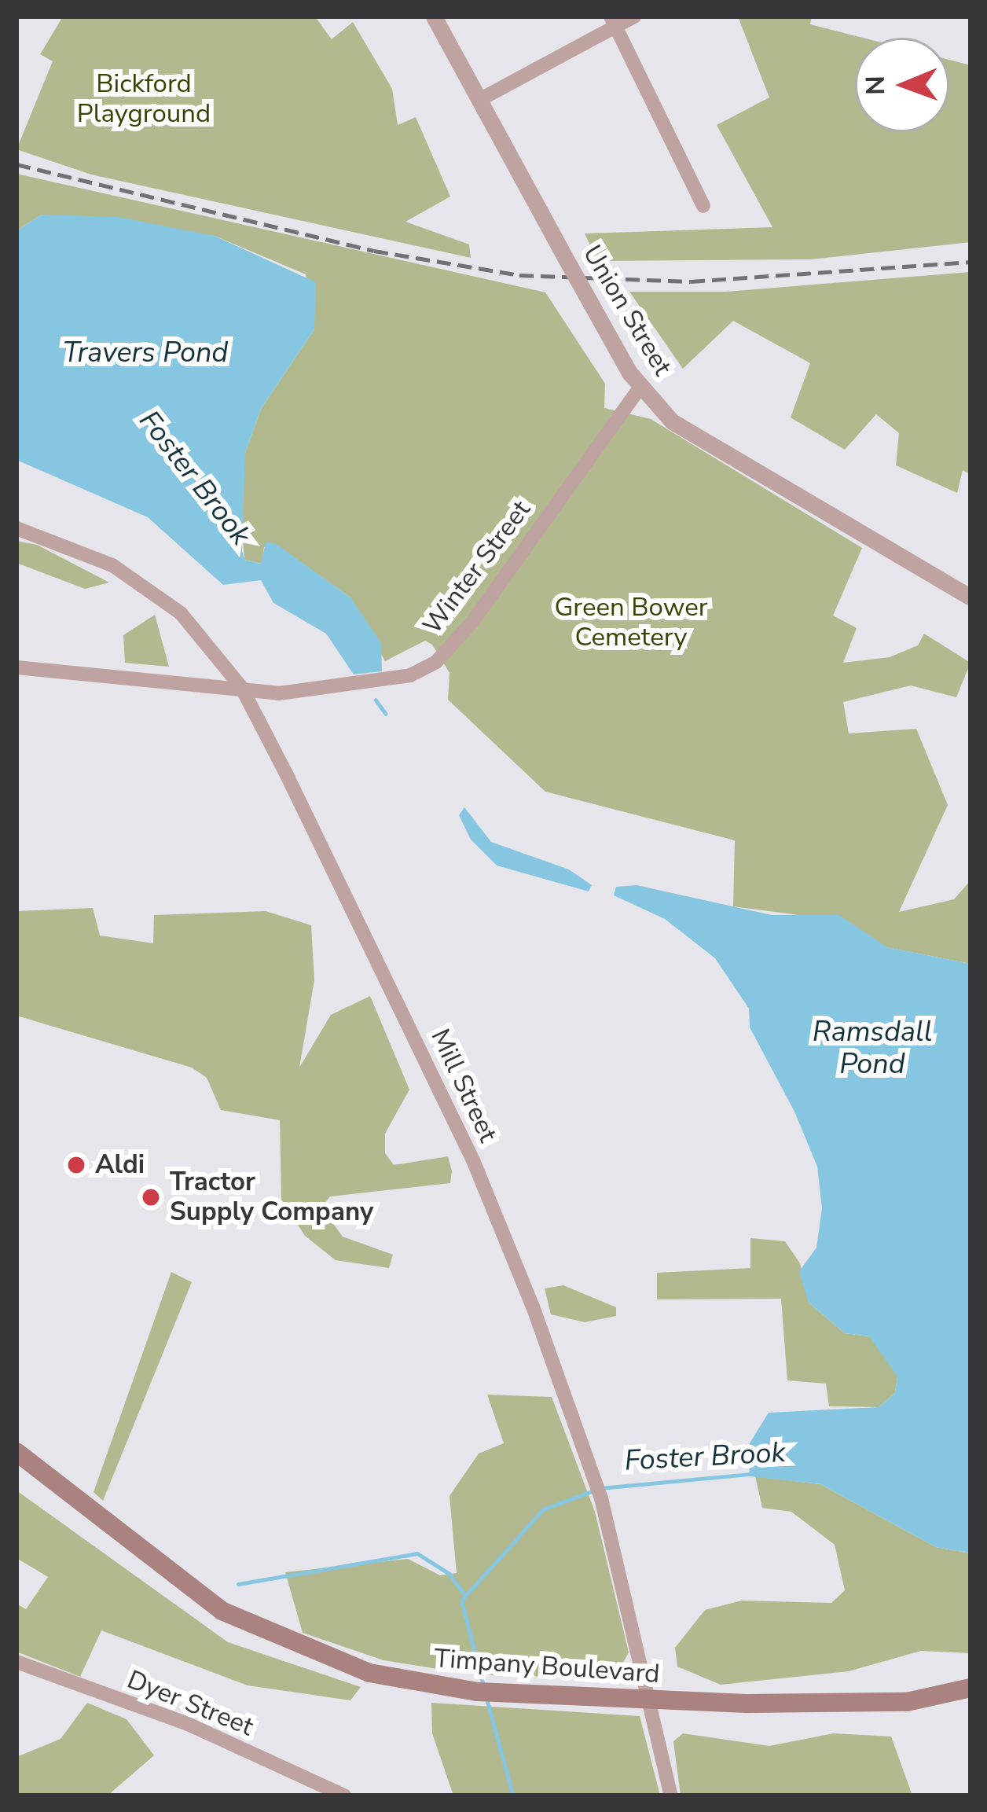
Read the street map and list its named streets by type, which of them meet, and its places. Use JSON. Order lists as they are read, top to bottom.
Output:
{
  "streets": {
    "main road": ["Timpany Boulevard"],
    "street": [
      "Union Street",
      "Winter Street",
      "Mill Street",
      "Dyer Street"
    ]
  },
  "crossings": [
    ["Union Street", "Winter Street"],
    ["Winter Street", "Mill Street"],
    ["Mill Street", "Timpany Boulevard"]
  ],
  "water": ["Travers Pond", "Foster Brook", "Ramsdall Pond"],
  "parks": ["Bickford Playground", "Green Bower Cemetery"],
  "places": ["Aldi", "Tractor Supply Company"],
  "north": "left"
}
